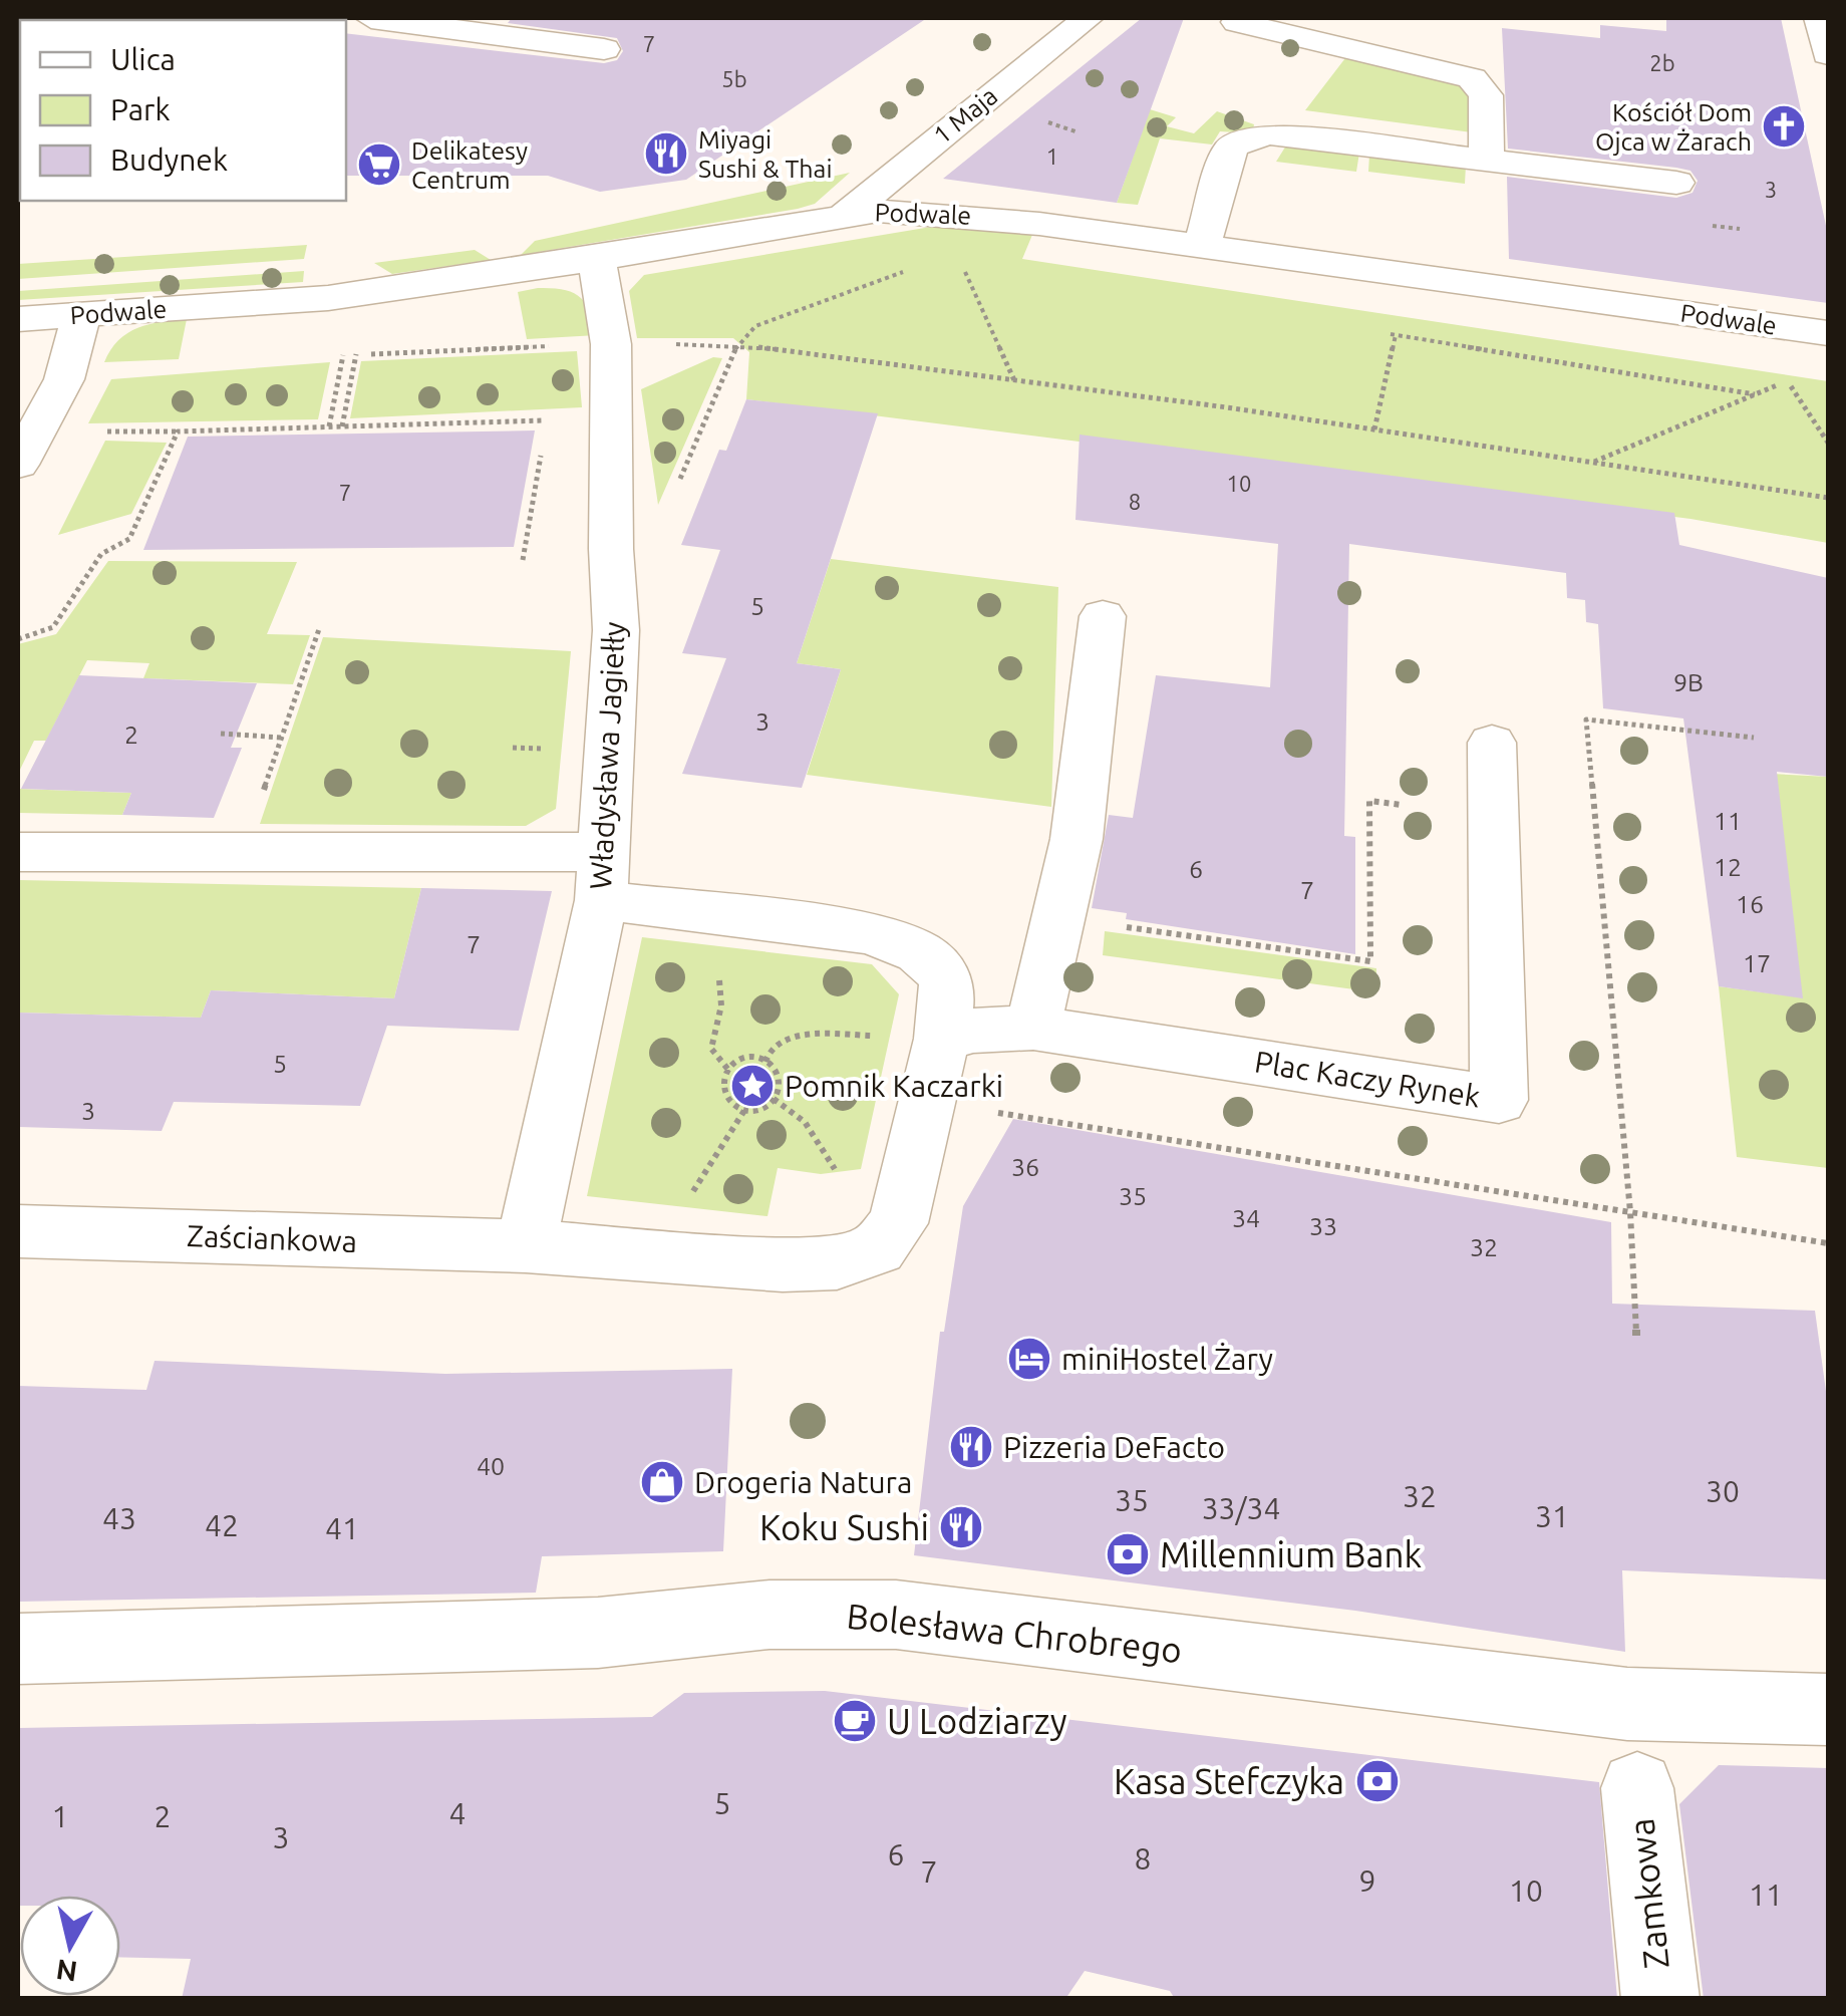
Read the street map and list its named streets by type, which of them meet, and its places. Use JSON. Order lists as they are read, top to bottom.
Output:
{
  "streets": {
    "street": [
      "1 Maja",
      "Podwale",
      "Władysława Jagiełły",
      "Plac Kaczy Rynek",
      "Zaściankowa",
      "Bolesława Chrobrego",
      "Zamkowa"
    ]
  },
  "crossings": [
    ["1 Maja", "Podwale"],
    ["Podwale", "Władysława Jagiełły"],
    ["Władysława Jagiełły", "Zaściankowa"]
  ],
  "places": {
    "church": ["Kościół Dom Ojca w Żarach"],
    "restaurant": ["Miyagi Sushi & Thai", "Pizzeria DeFacto", "Koku Sushi"],
    "supermarket": ["Delikatesy Centrum"],
    "place": ["Pomnik Kaczarki"],
    "hotel": ["miniHostel Żary"],
    "shop": ["Drogeria Natura"],
    "bank": ["Millennium Bank", "Kasa Stefczyka"],
    "cafe": ["U Lodziarzy"]
  },
  "house_numbers": [
    "7",
    "2b",
    "5b",
    "1",
    "3",
    "10",
    "7",
    "8",
    "5",
    "9B",
    "3",
    "2",
    "11",
    "12",
    "6",
    "7",
    "16",
    "7",
    "17",
    "5",
    "3",
    "36",
    "35",
    "34",
    "33",
    "32",
    "40",
    "30",
    "32",
    "35",
    "33/34",
    "31",
    "43",
    "42",
    "41",
    "5",
    "4",
    "1",
    "2",
    "3",
    "6",
    "8",
    "7",
    "9",
    "10",
    "11"
  ],
  "legend": ["Ulica", "Park", "Budynek"],
  "north": "bottom"
}
